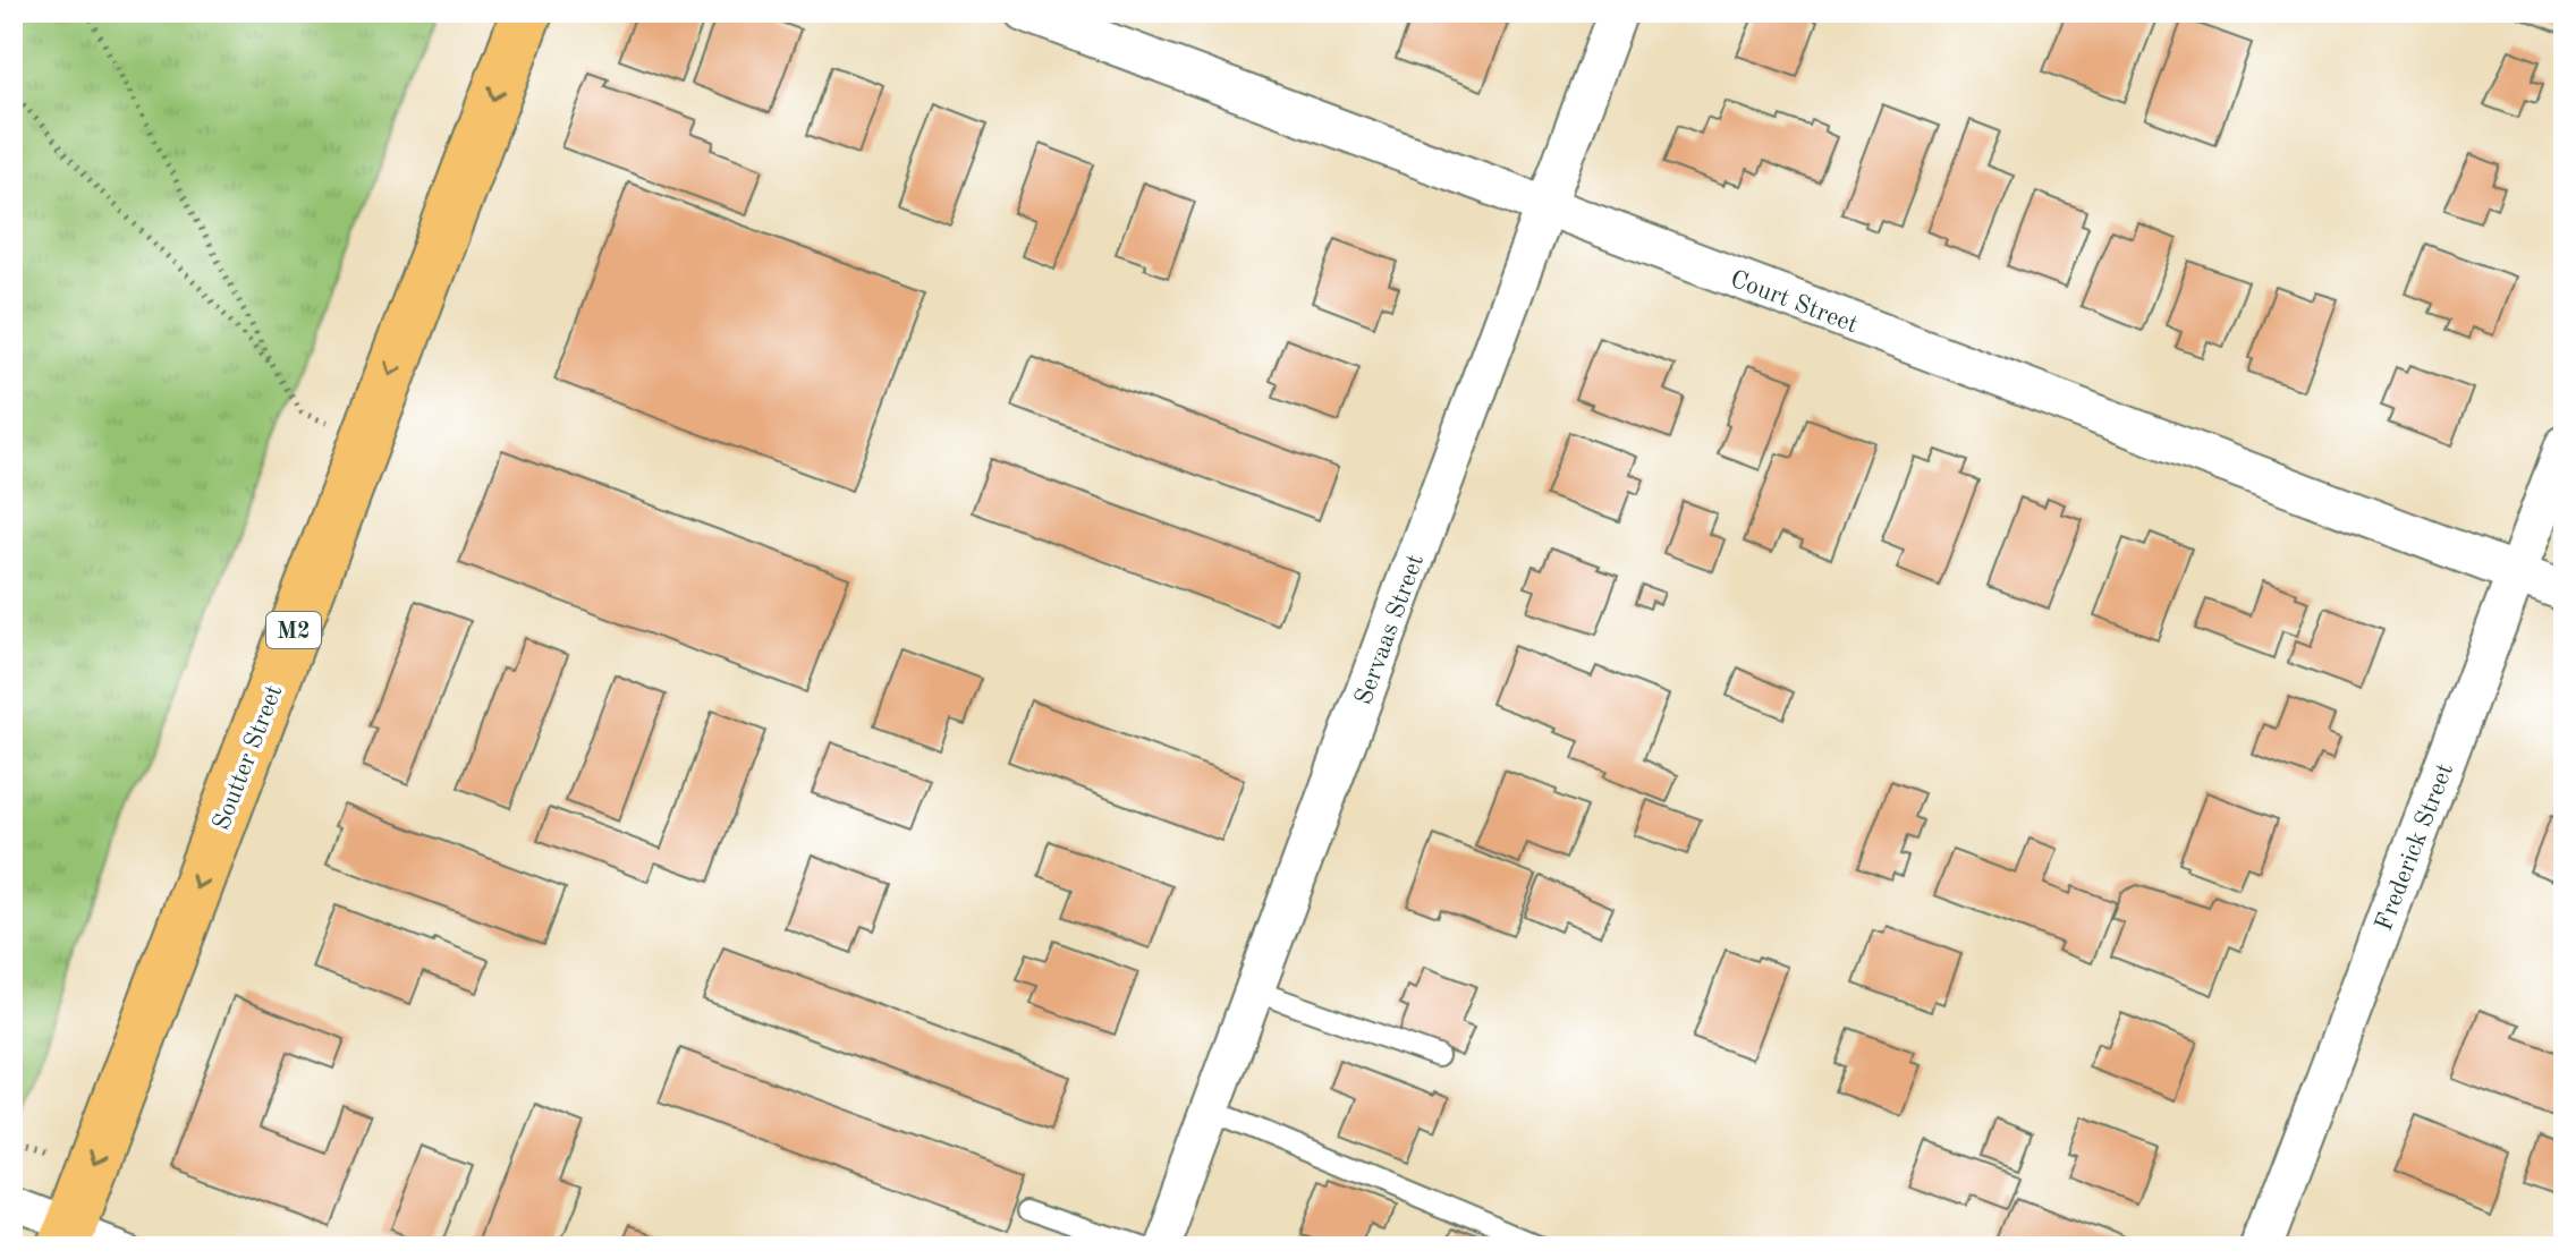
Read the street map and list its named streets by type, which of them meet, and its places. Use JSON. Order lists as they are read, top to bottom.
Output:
{
  "streets": {
    "main road": ["M2", "Soutter Street"],
    "street": ["Court Street", "Servaas Street", "Frederick Street"]
  },
  "crossings": [
    ["Court Street", "Servaas Street"],
    ["Court Street", "Frederick Street"]
  ],
  "one_way": ["Soutter Street"]
}
